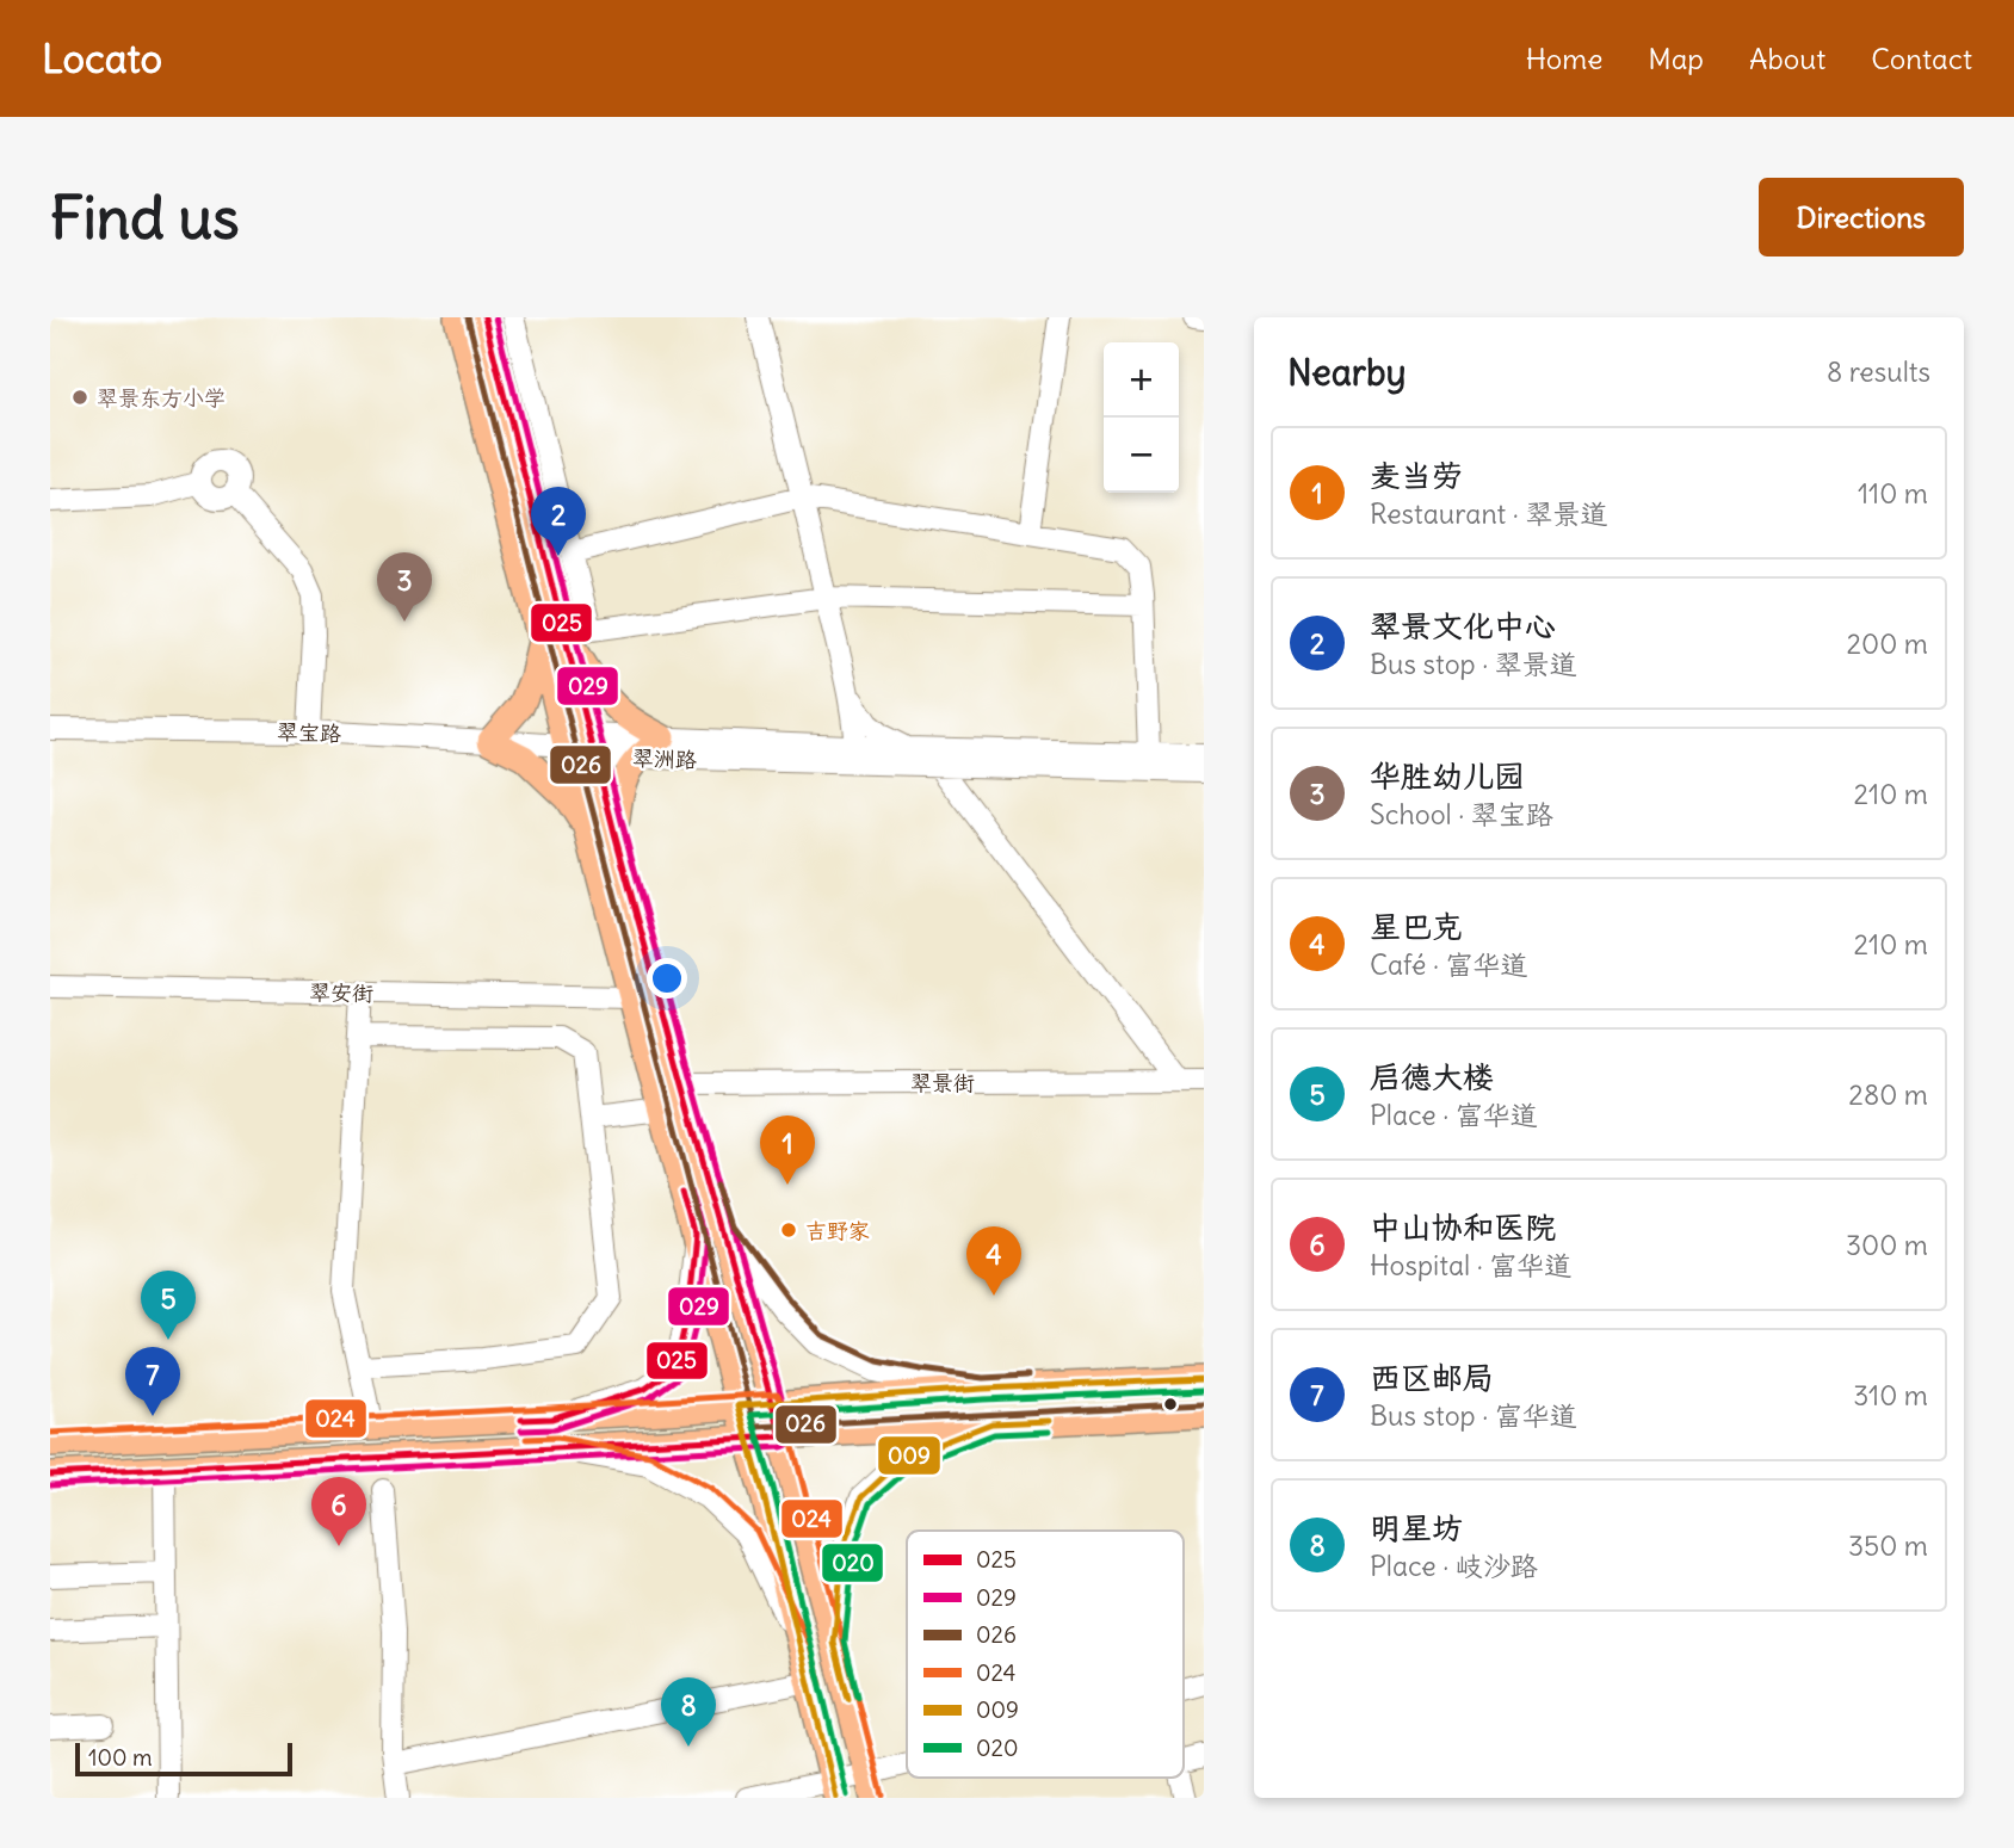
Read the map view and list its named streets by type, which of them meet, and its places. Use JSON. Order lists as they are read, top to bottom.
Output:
{
  "streets": {
    "street": [
      "翠宝路",
      "翠洲路",
      "翠安街",
      "翠景街"
    ]
  },
  "crossings": [
    ["翠宝路", "翠洲路"]
  ],
  "places": ["翠景东方小学", "吉野家"],
  "lines": [
    "transit line 025",
    "transit line 029",
    "transit line 026",
    "transit line 009",
    "transit line 020",
    "transit line 024"
  ],
  "legend": [
    "025",
    "029",
    "026",
    "024",
    "009",
    "020"
  ],
  "scale_bar": "100 m",
  "page": {
    "header": "Locato",
    "nav": [
      "Home",
      "Map",
      "About",
      "Contact"
    ],
    "buttons": "Directions",
    "title": "Find us",
    "heading": ["Nearby", "8 results"],
    "map_buttons": ["+", "−"],
    "list": [
      {
        "mark": "1",
        "name": "麦当劳",
        "note": "Restaurant · 翠景道",
        "value": "110 m"
      },
      {
        "mark": "2",
        "name": "翠景文化中心",
        "note": "Bus stop · 翠景道",
        "value": "200 m"
      },
      {
        "mark": "3",
        "name": "华胜幼儿园",
        "note": "School · 翠宝路",
        "value": "210 m"
      },
      {
        "mark": "4",
        "name": "星巴克",
        "note": "Café · 富华道",
        "value": "210 m"
      },
      {
        "mark": "5",
        "name": "启德大楼",
        "note": "Place · 富华道",
        "value": "280 m"
      },
      {
        "mark": "6",
        "name": "中山协和医院",
        "note": "Hospital · 富华道",
        "value": "300 m"
      },
      {
        "mark": "7",
        "name": "西区邮局",
        "note": "Bus stop · 富华道",
        "value": "310 m"
      },
      {
        "mark": "8",
        "name": "明星坊",
        "note": "Place · 岐沙路",
        "value": "350 m"
      }
    ],
    "pins": [
      "2",
      "3",
      "1",
      "4",
      "5",
      "7",
      "6",
      "8"
    ],
    "scale": "100 m"
  }
}
